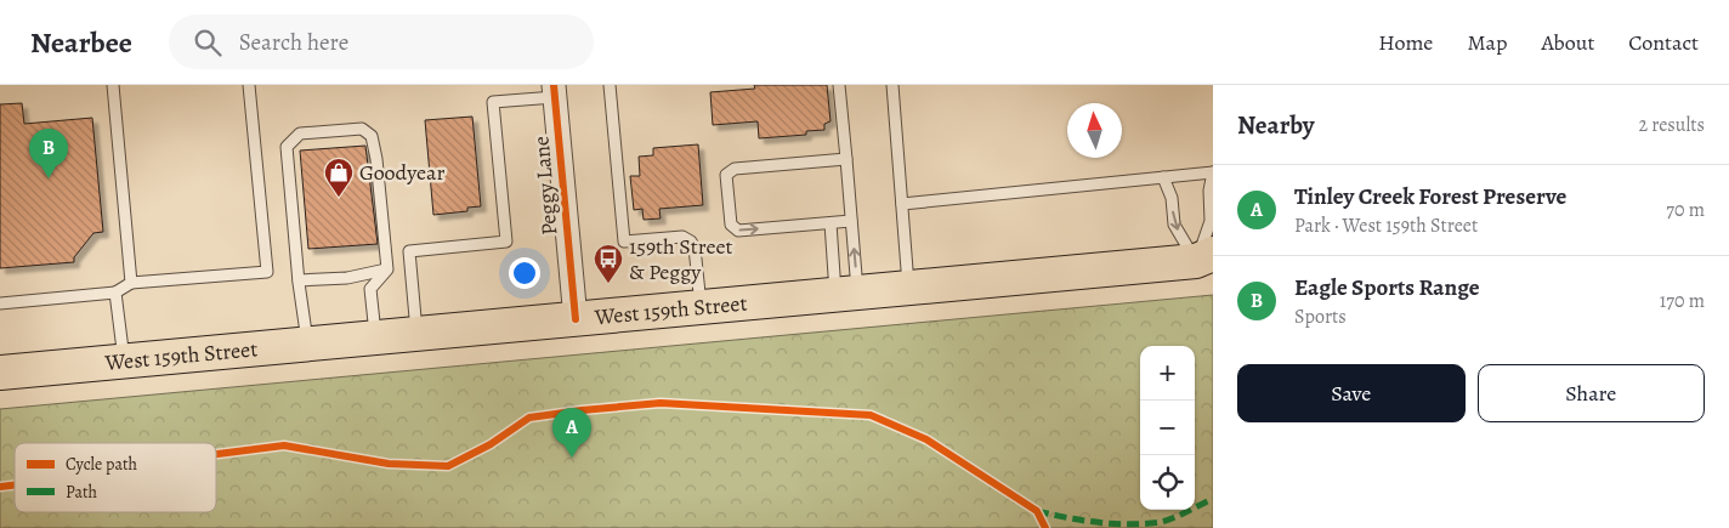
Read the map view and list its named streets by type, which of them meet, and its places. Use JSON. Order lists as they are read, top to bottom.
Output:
{
  "streets": {
    "main road": ["West 159th Street"],
    "street": ["Peggy Lane"]
  },
  "crossings": [
    ["Peggy Lane", "West 159th Street"]
  ],
  "places": {
    "shop": ["Goodyear"],
    "bus stop": ["159th Street & Peggy"]
  },
  "legend": ["Cycle path", "Path"],
  "north": "top",
  "page": {
    "header": "Nearbee",
    "search": "Search here",
    "nav": [
      "Home",
      "Map",
      "About",
      "Contact"
    ],
    "heading": ["Nearby", "2 results"],
    "pins": ["B", "A"],
    "list": [
      {
        "mark": "A",
        "name": "Tinley Creek Forest Preserve",
        "note": "Park · West 159th Street",
        "value": "70 m"
      },
      {
        "mark": "B",
        "name": "Eagle Sports Range",
        "note": "Sports",
        "value": "170 m"
      }
    ],
    "map_buttons": ["+", "−"],
    "buttons": ["Save", "Share"]
  }
}
